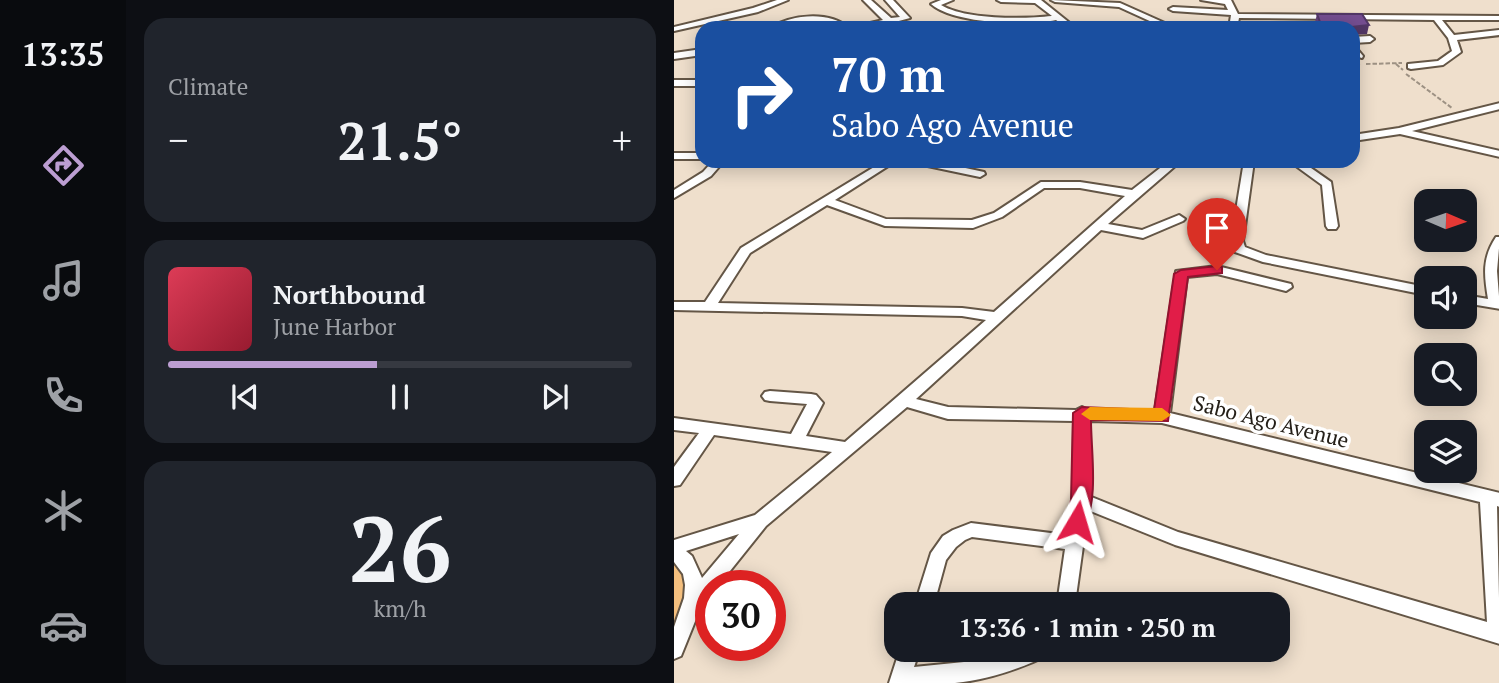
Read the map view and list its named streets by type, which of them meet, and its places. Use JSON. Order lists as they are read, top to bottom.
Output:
{
  "streets": {
    "street": ["Sabo Ago Avenue"]
  },
  "north": "right",
  "page": {
    "tabs": "13:35",
    "tile": [
      "Climate",
      ["26", "km/h"]
    ],
    "turn": ["70 m", "Sabo Ago Avenue"],
    "heat": ["−", "21.5°", "+"],
    "song": ["Northbound", "June Harbor"],
    "limit": "30",
    "trip": "13:36 · 1 min · 250 m"
  }
}
